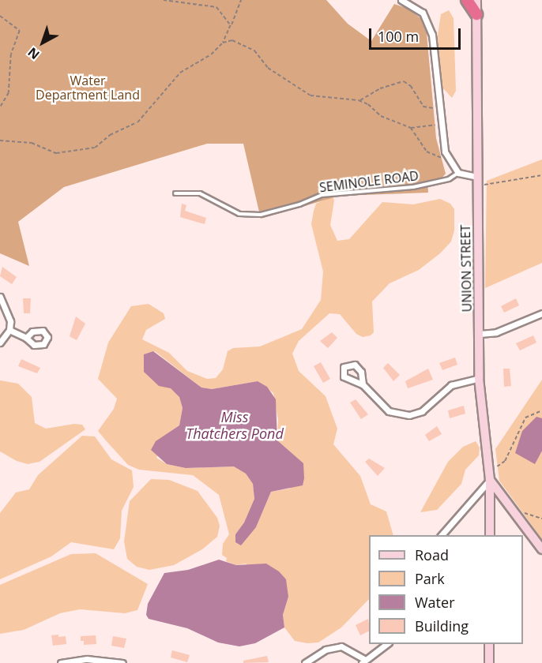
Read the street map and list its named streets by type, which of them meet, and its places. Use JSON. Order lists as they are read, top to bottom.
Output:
{
  "streets": {
    "main road": ["UNION STREET"],
    "lane": ["SEMINOLE ROAD"]
  },
  "water": ["Miss Thatchers Pond"],
  "parks": ["Water Department Land"],
  "legend": [
    "Road",
    "Park",
    "Water",
    "Building"
  ],
  "scale_bar": "100 m",
  "north": "bottom left"
}
